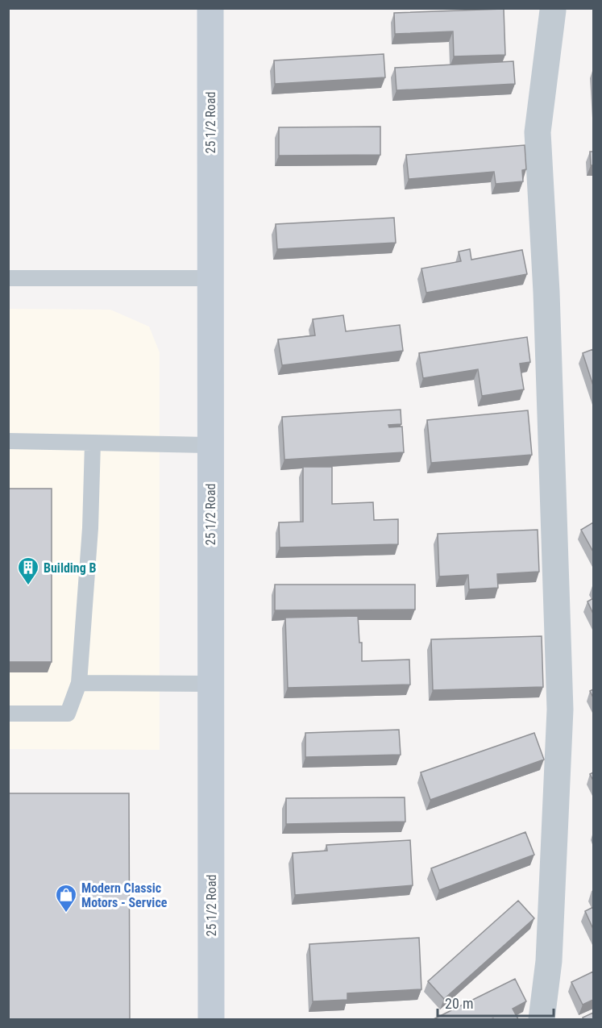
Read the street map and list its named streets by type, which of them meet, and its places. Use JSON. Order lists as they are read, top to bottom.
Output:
{
  "streets": {
    "street": ["25 1/2 Road"]
  },
  "places": {
    "building": ["Building B"],
    "shop": ["Modern Classic Motors - Service"]
  },
  "scale_bar": "20 m"
}
